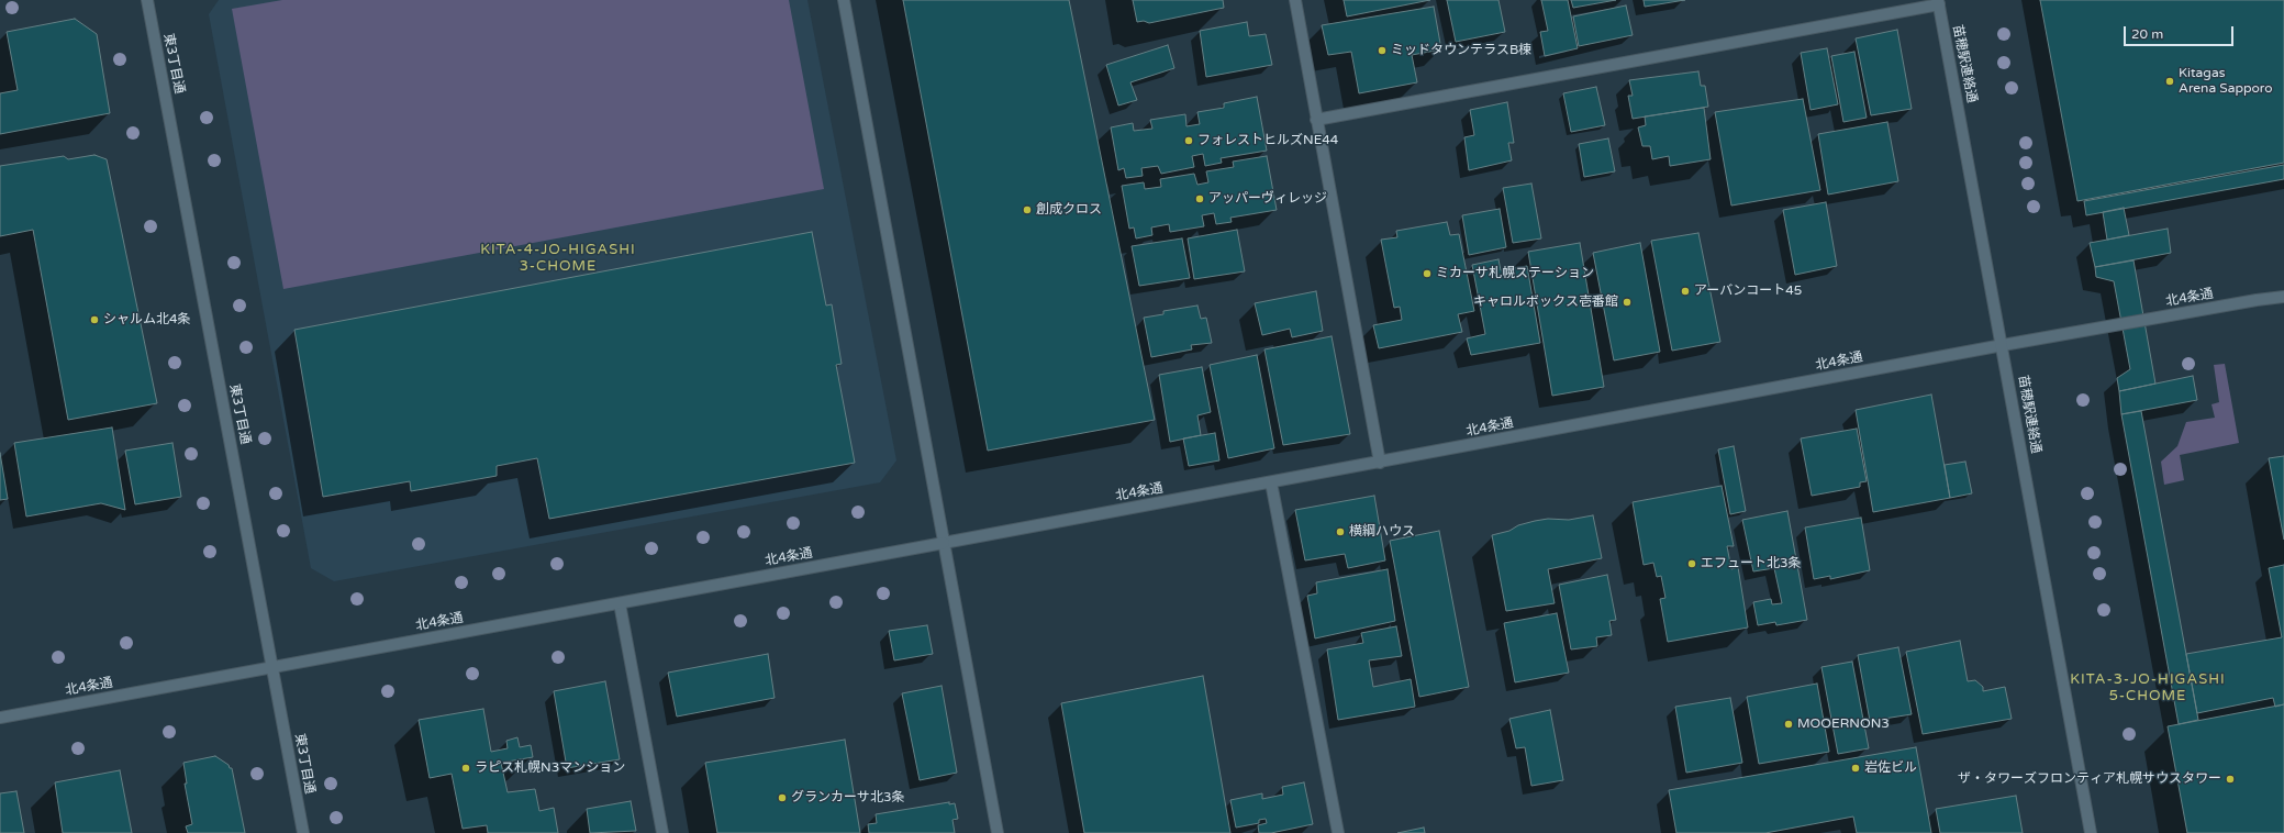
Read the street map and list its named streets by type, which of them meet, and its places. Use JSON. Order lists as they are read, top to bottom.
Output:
{
  "streets": {
    "street": ["東3丁目通", "苗穂駅連絡通", "北4条通"]
  },
  "crossings": [
    ["東3丁目通", "北4条通"],
    ["苗穂駅連絡通", "北4条通"]
  ],
  "districts": ["KITA-4-JO-HIGASHI 3-CHOME", "KITA-3-JO-HIGASHI 5-CHOME"],
  "places": [
    "ミッドタウンテラスB棟",
    "Kitagas Arena Sapporo",
    "フォレストヒルズNE44",
    "アッパーヴィレッジ",
    "創成クロス",
    "ミカーサ札幌ステーション",
    "アーバンコート45",
    "キャロルボックス壱番館",
    "シャルム北4条",
    "横綱ハウス",
    "エフュート北3条",
    "MOOERNON3",
    "ラピス札幌N3マンション",
    "岩佐ビル",
    "ザ・タワーズフロンティア札幌サウスタワー",
    "グランカーサ北3条"
  ],
  "scale_bar": "20 m"
}
